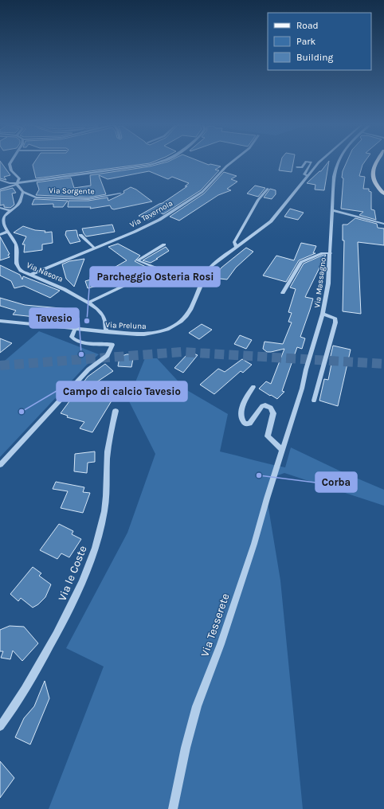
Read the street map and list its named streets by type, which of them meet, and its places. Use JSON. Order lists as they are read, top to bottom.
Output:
{
  "streets": {
    "street": [
      "Via Sorgente",
      "Via Tavernola",
      "Via Nasora",
      "Via Massagno",
      "Via Preluna",
      "Via le Coste",
      "Via Tesserete"
    ]
  },
  "crossings": [
    ["Via Sorgente", "Via Nasora"],
    ["Via Tavernola", "Via Nasora"],
    ["Via Nasora", "Via Preluna"],
    ["Via Massagno", "Via Tesserete"]
  ],
  "places": [
    "Parcheggio Osteria Rosi",
    "Tavesio",
    "Campo di calcio Tavesio",
    "Corba"
  ],
  "legend": ["Road", "Park", "Building"]
}
